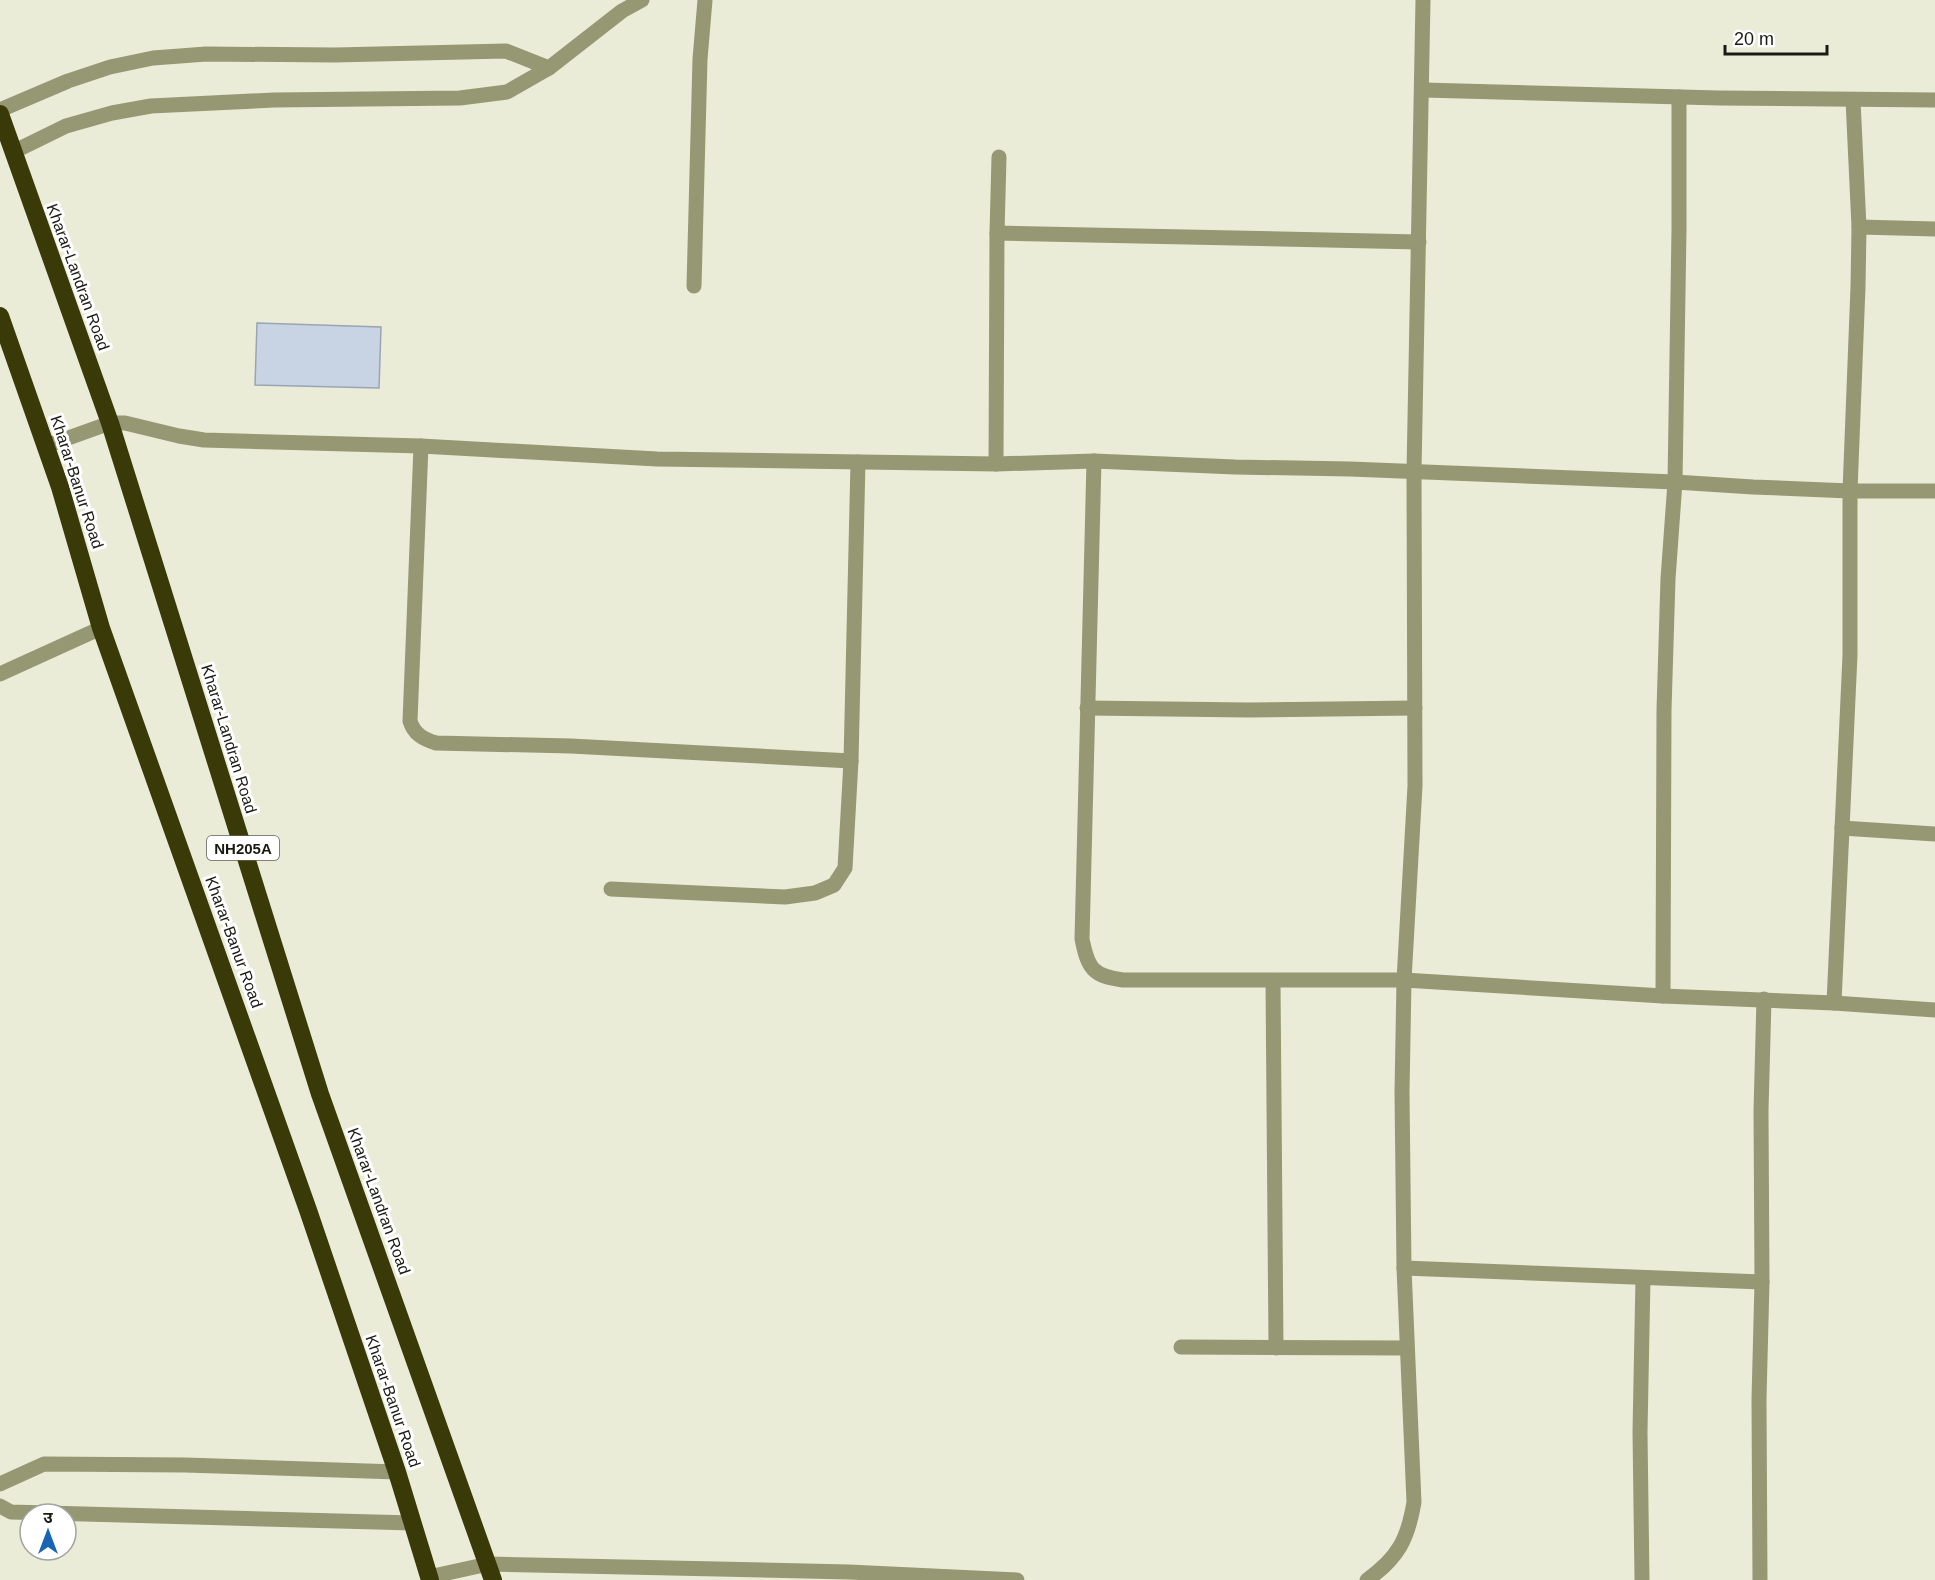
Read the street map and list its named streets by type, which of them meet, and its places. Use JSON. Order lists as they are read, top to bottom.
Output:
{
  "streets": {
    "highway": ["Kharar-Landran Road", "Kharar-Banur Road", "NH205A"]
  },
  "scale_bar": "20 m",
  "north": "top"
}
